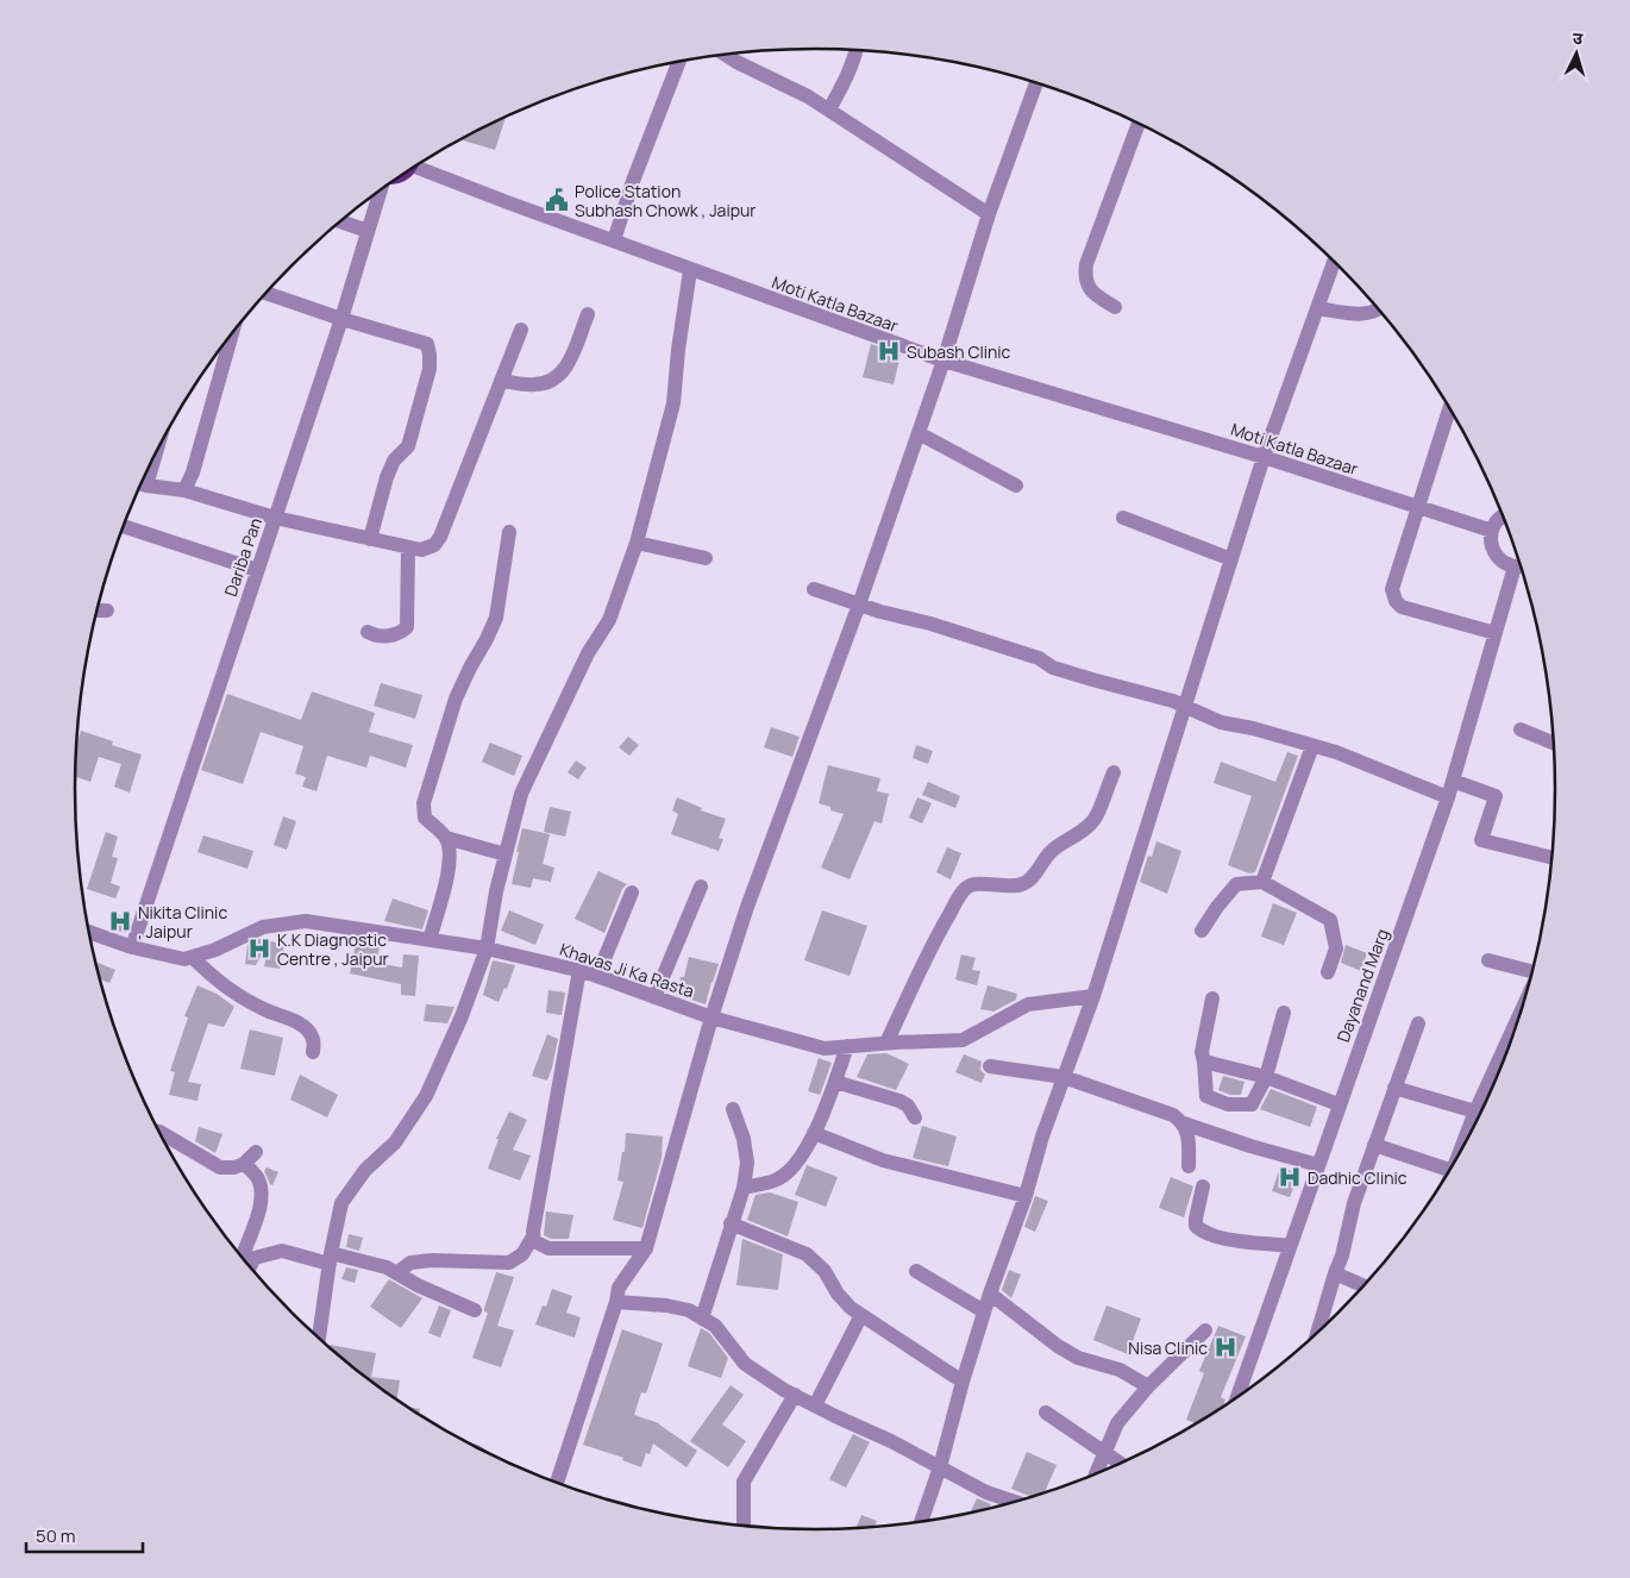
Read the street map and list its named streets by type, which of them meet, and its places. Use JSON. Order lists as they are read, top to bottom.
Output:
{
  "streets": {
    "street": [
      "Moti Katla Bazaar",
      "Dariba Pan",
      "Khavas Ji Ka Rasta",
      "Dayanand Marg"
    ]
  },
  "crossings": [
    ["Dariba Pan", "Khavas Ji Ka Rasta"]
  ],
  "places": {
    "public building": ["Police Station Subhash Chowk , Jaipur"],
    "hospital": [
      "Subash Clinic",
      "Nikita Clinic , Jaipur",
      "K.K Diagnostic Centre , Jaipur",
      "Dadhic Clinic",
      "Nisa Clinic"
    ]
  },
  "scale_bar": "50 m",
  "north": "top"
}
